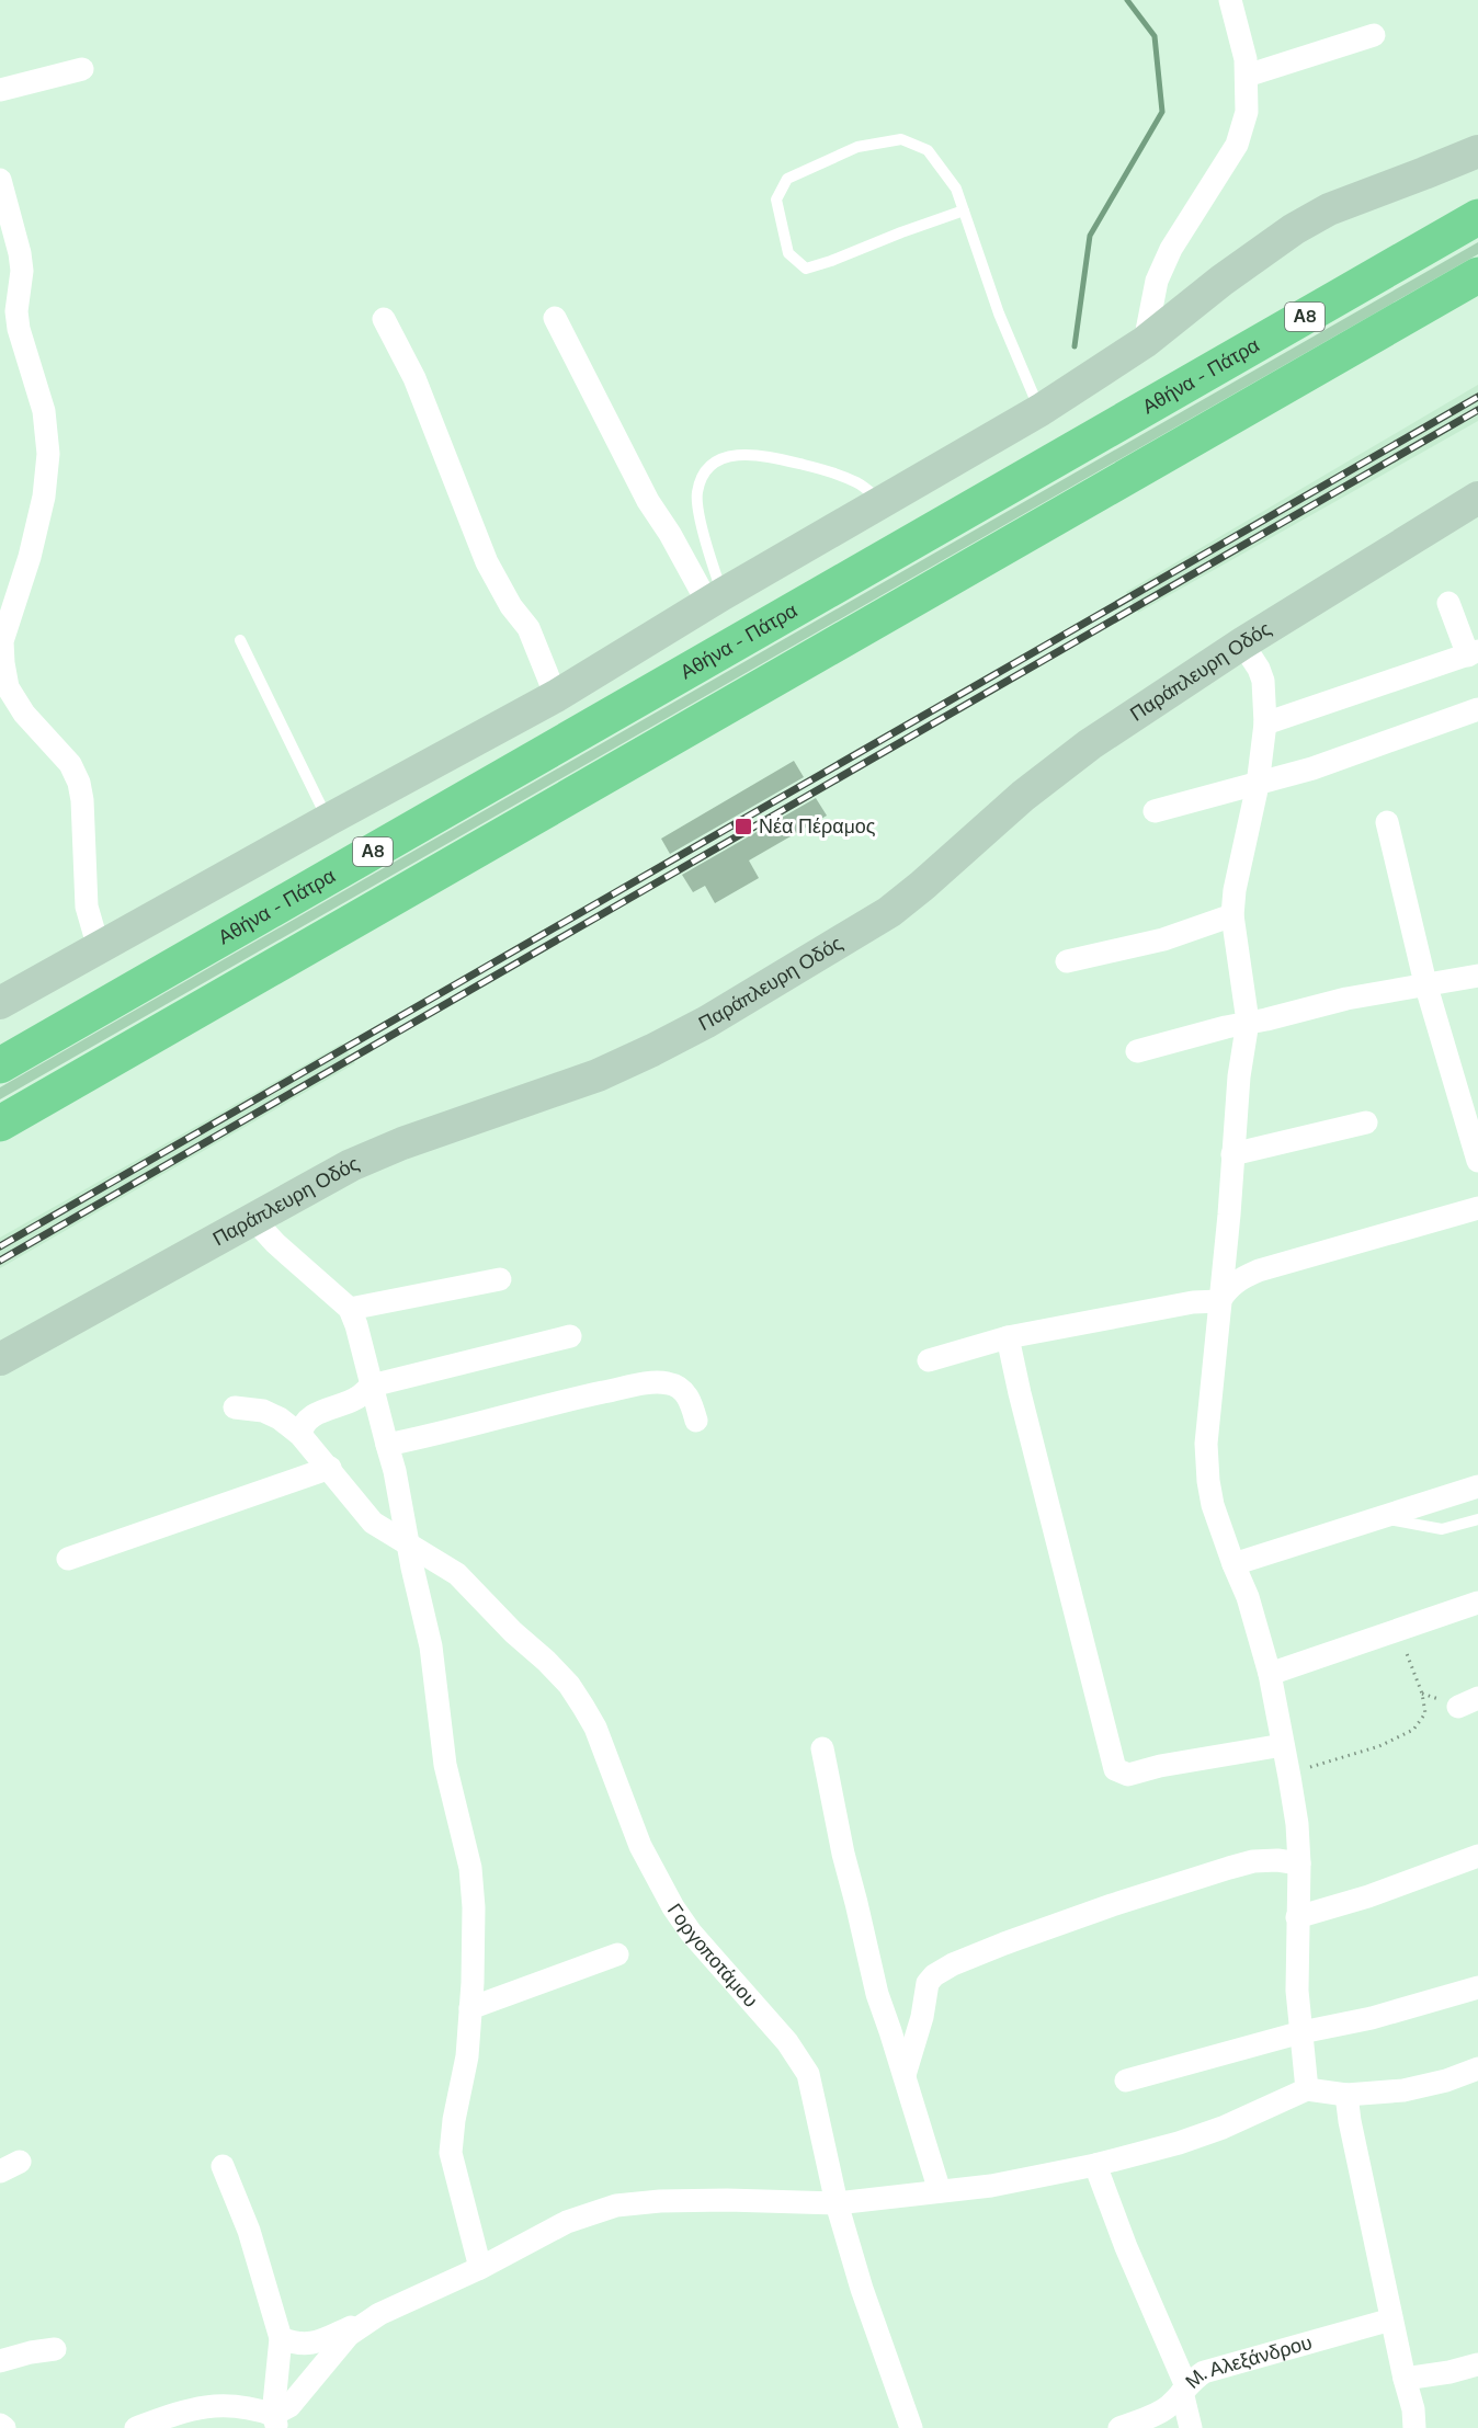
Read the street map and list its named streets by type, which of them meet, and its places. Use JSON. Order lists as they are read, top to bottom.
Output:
{
  "streets": {
    "highway": ["Α8", "Αθήνα - Πάτρα"],
    "main road": ["Παράπλευρη Οδός"],
    "street": ["Γοργοποτάμου", "Μ. Αλεξάνδρου"]
  },
  "places": {
    "transit": ["Νέα Πέραμος"]
  }
}
